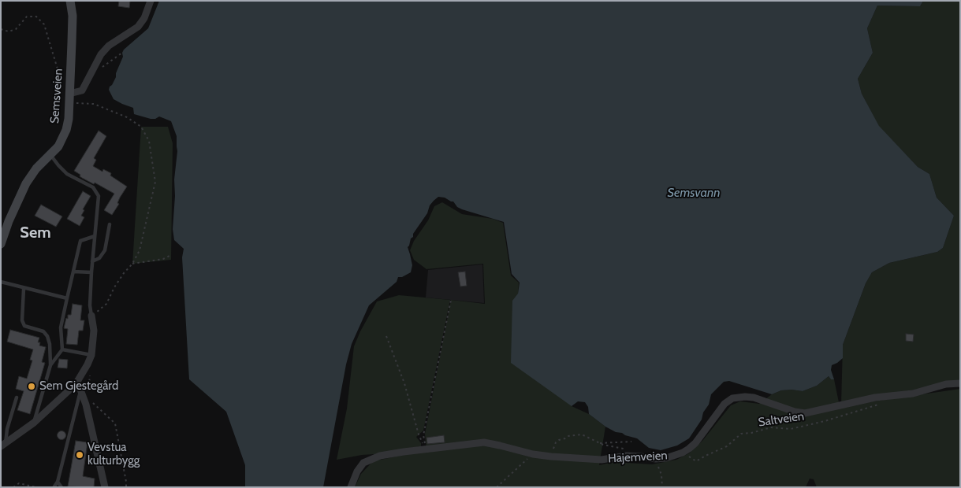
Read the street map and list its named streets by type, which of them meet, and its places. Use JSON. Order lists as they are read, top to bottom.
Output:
{
  "streets": {
    "main road": ["Semsveien"],
    "street": ["Hajemveien"],
    "path": ["Saltveien"]
  },
  "crossings": [
    ["Saltveien", "Hajemveien"]
  ],
  "districts": ["Sem"],
  "water": ["Semsvann"],
  "places": ["Sem Gjestegård", "Vevstua kulturbygg"]
}
